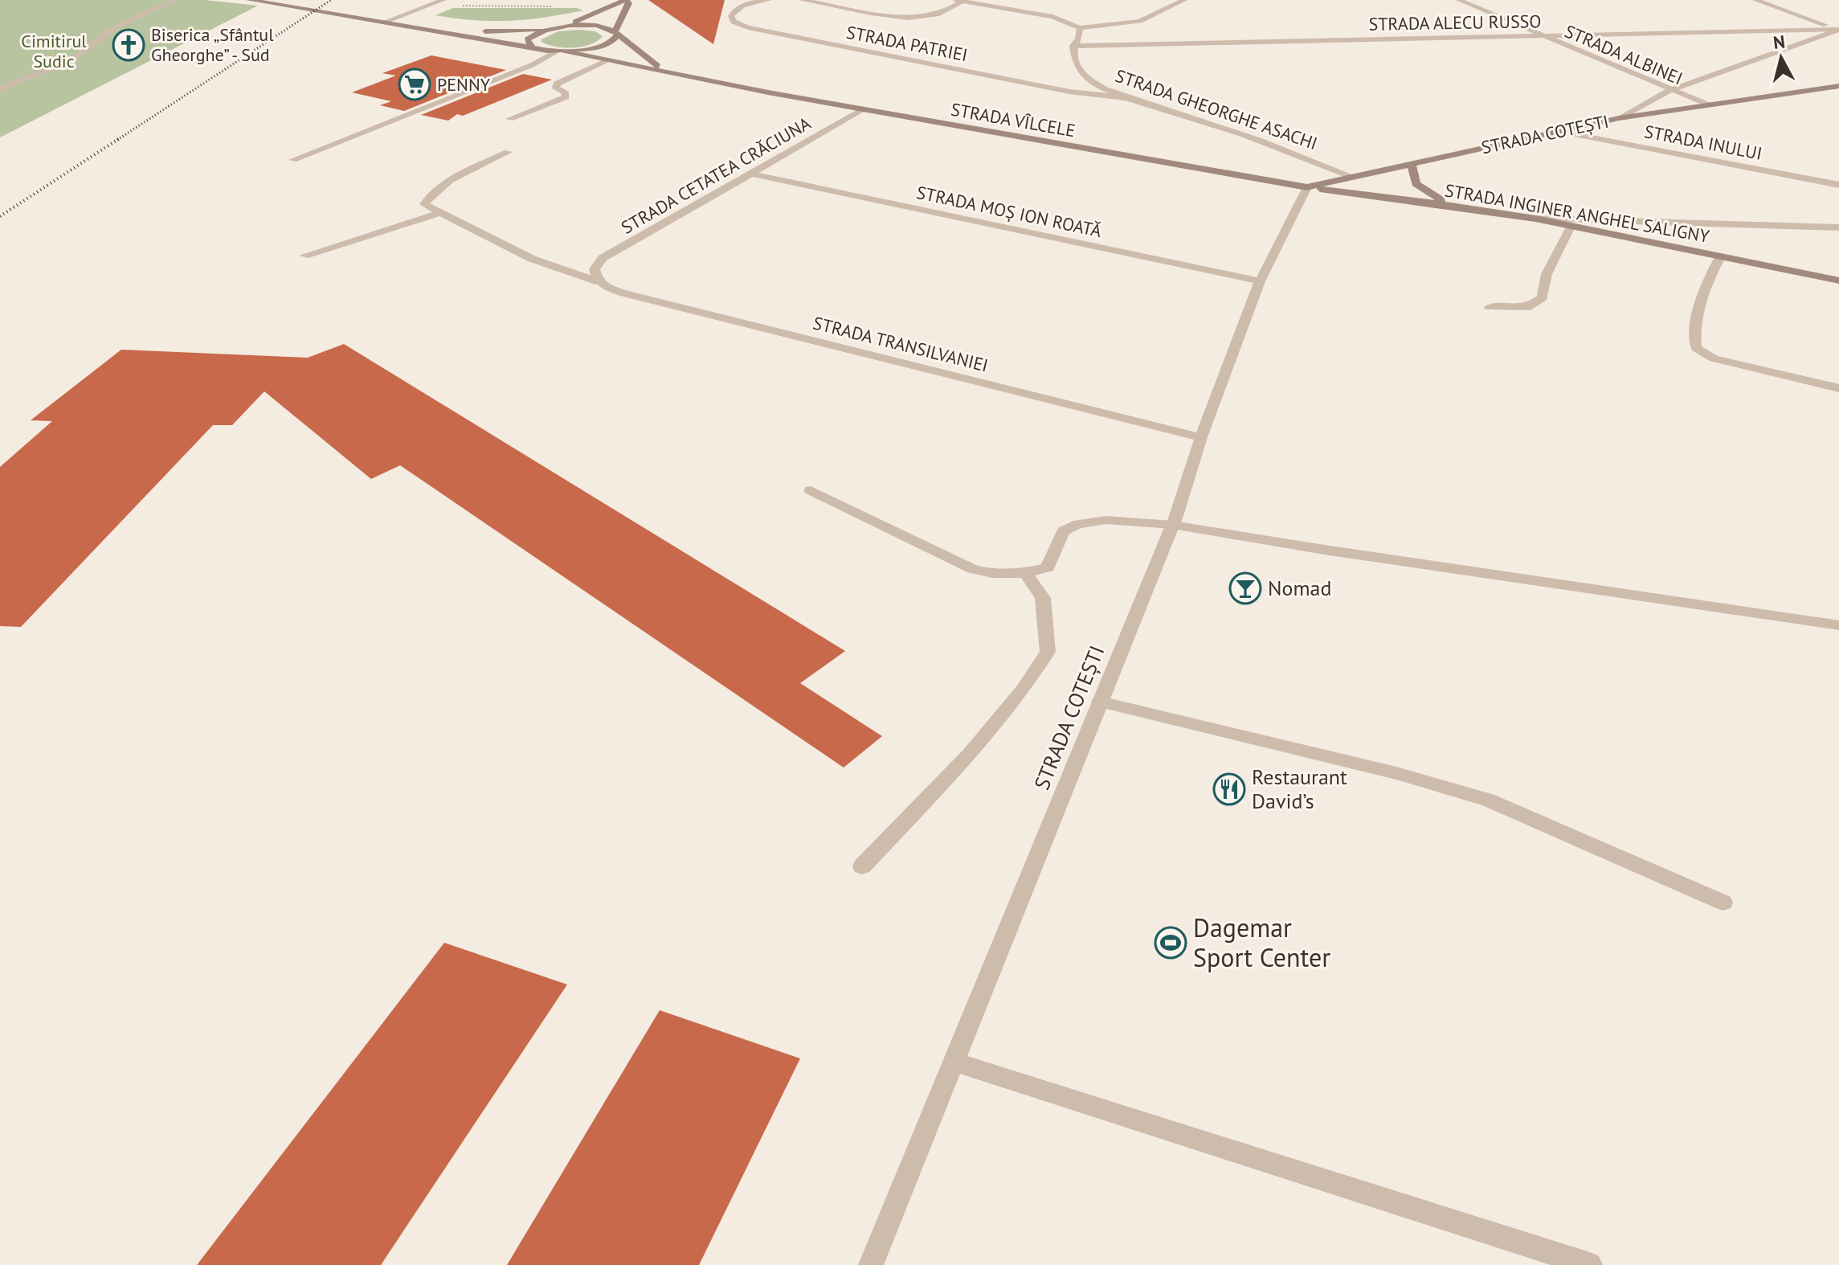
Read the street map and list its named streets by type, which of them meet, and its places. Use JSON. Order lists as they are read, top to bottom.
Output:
{
  "streets": {
    "main road": ["STRADA VÎLCELE", "STRADA COTEȘTI", "STRADA INGINER ANGHEL SALIGNY"],
    "street": [
      "STRADA ALECU RUSSO",
      "STRADA PATRIEI",
      "STRADA ALBINEI",
      "STRADA GHEORGHE ASACHI",
      "STRADA INULUI",
      "STRADA CETATEA CRĂCIUNA",
      "STRADA MOȘ ION ROATĂ",
      "STRADA TRANSILVANIEI"
    ]
  },
  "crossings": [
    ["STRADA ALECU RUSSO", "STRADA ALBINEI"],
    ["STRADA ALECU RUSSO", "STRADA GHEORGHE ASACHI"],
    ["STRADA ALECU RUSSO", "STRADA COTEȘTI"],
    ["STRADA PATRIEI", "STRADA GHEORGHE ASACHI"],
    ["STRADA ALBINEI", "STRADA COTEȘTI"],
    ["STRADA GHEORGHE ASACHI", "STRADA VÎLCELE"],
    ["STRADA GHEORGHE ASACHI", "STRADA COTEȘTI"],
    ["STRADA VÎLCELE", "STRADA COTEȘTI"],
    ["STRADA VÎLCELE", "STRADA CETATEA CRĂCIUNA"],
    ["STRADA VÎLCELE", "STRADA INGINER ANGHEL SALIGNY"],
    ["STRADA COTEȘTI", "STRADA INULUI"],
    ["STRADA COTEȘTI", "STRADA MOȘ ION ROATĂ"],
    ["STRADA COTEȘTI", "STRADA INGINER ANGHEL SALIGNY"],
    ["STRADA COTEȘTI", "STRADA TRANSILVANIEI"],
    ["STRADA CETATEA CRĂCIUNA", "STRADA MOȘ ION ROATĂ"],
    ["STRADA CETATEA CRĂCIUNA", "STRADA TRANSILVANIEI"]
  ],
  "parks": ["Cimitirul Sudic"],
  "places": {
    "church": ["Biserica „Sfântul Gheorghe” - Sud"],
    "supermarket": ["PENNY"],
    "bar": ["Nomad"],
    "restaurant": ["Restaurant David’s"],
    "sports": ["Dagemar Sport Center"]
  },
  "north": "top"
}
